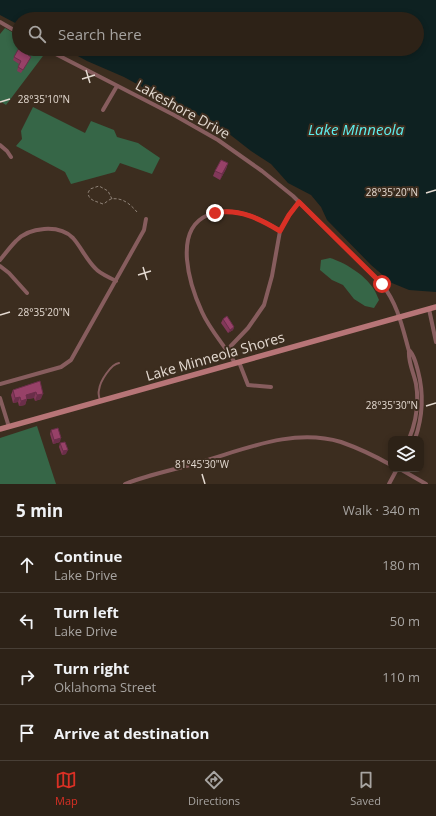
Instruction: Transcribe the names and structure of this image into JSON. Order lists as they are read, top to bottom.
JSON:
{
  "streets": {
    "main road": ["Lake Minneola Shores"],
    "street": ["Lakeshore Drive"]
  },
  "crossings": [
    ["Lakeshore Drive", "Lake Minneola Shores"]
  ],
  "water": ["Lake Minneola"],
  "page": {
    "search": "Search here",
    "heading": ["5 min", "Walk · 340 m"],
    "list": [
      ["Continue", "Lake Drive", "180 m"],
      ["Turn left", "Lake Drive", "50 m"],
      ["Turn right", "Oklahoma Street", "110 m"],
      "Arrive at destination"
    ],
    "nav": ["Map", "Directions", "Saved"]
  },
  "coordinates": [
    "28°35'10\"N",
    "28°35'20\"N",
    "28°35'30\"N",
    "81°45'30\"W"
  ]
}
